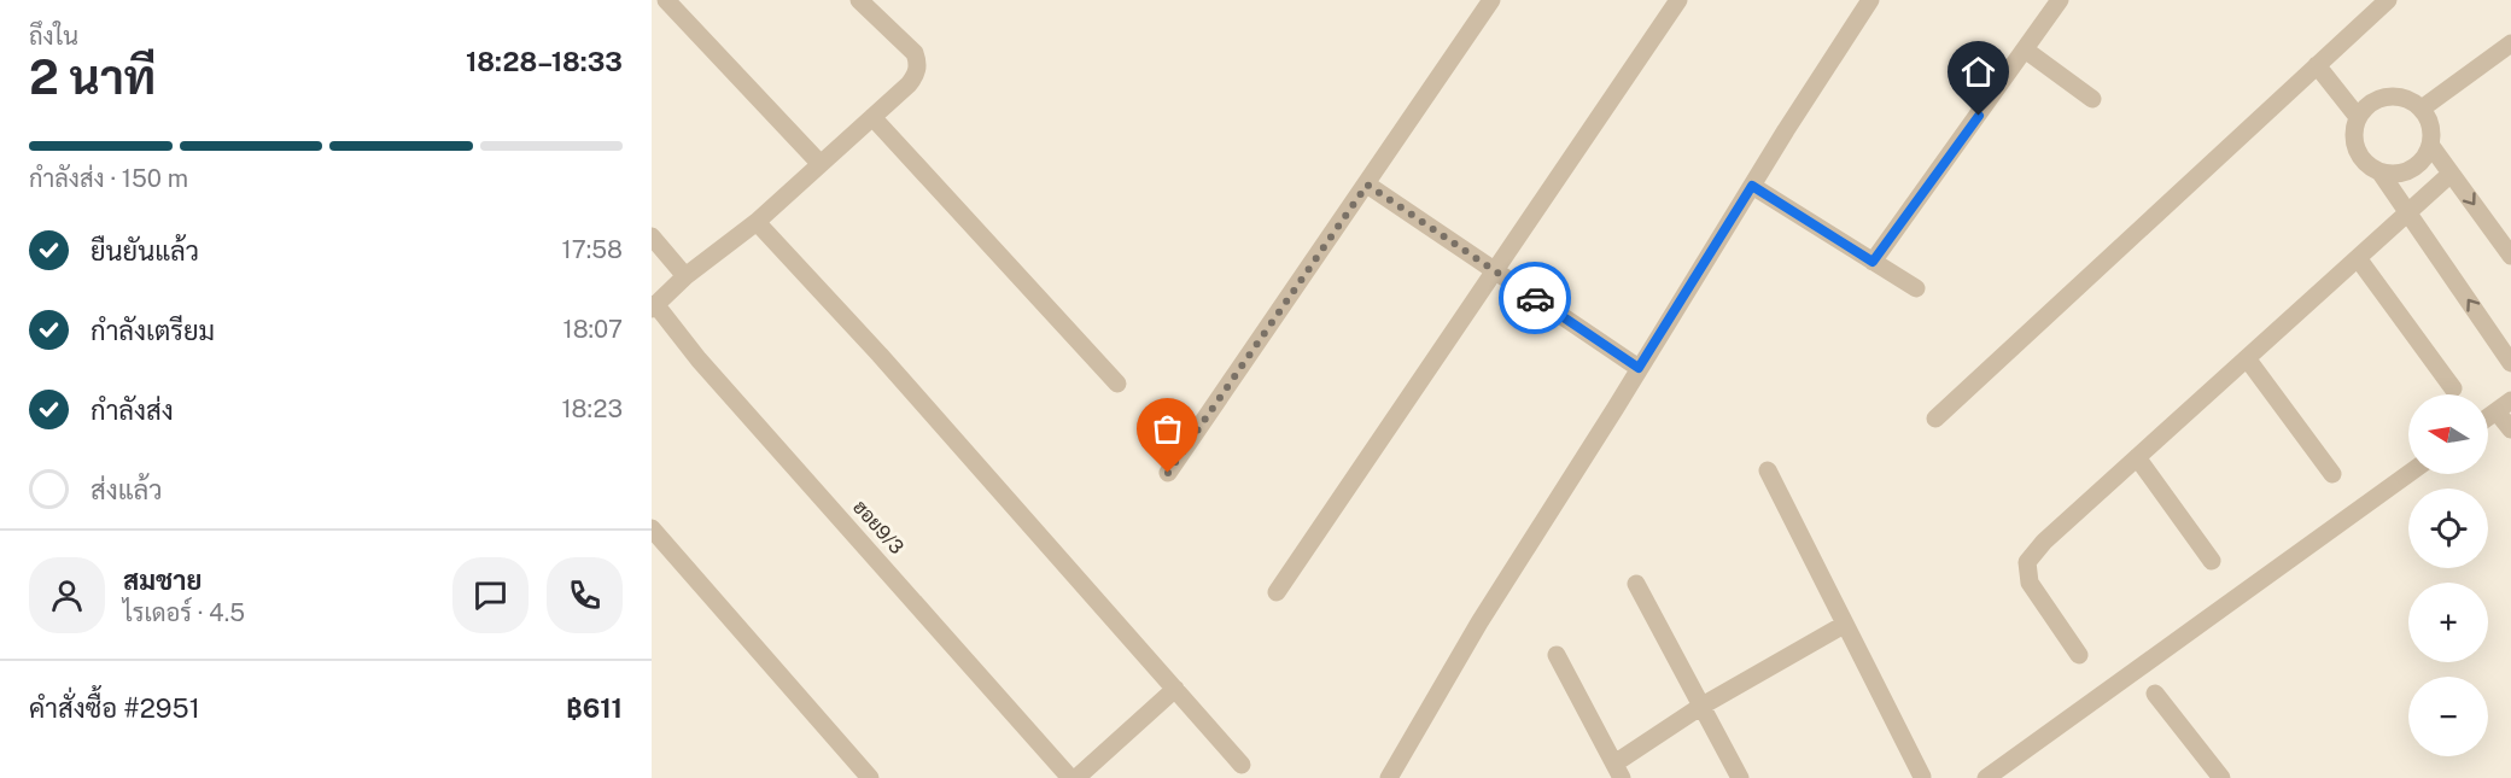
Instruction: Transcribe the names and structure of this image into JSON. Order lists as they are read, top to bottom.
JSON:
{
  "streets": {
    "street": ["ฮอย9/3"]
  },
  "north": "left",
  "page": {
    "heading": ["2 นาที", "ถึงใน", "18:28–18:33"],
    "panel": [
      "สมชาย",
      "ไรเดอร์ · 4.5",
      "คำสั่งซื้อ #2951",
      "฿611"
    ],
    "bar": "กำลังส่ง · 150 m",
    "list": [
      ["ยืนยันแล้ว", "17:58"],
      ["กำลังเตรียม", "18:07"],
      ["กำลังส่ง", "18:23"],
      "ส่งแล้ว"
    ],
    "map_buttons": ["+", "−"]
  }
}
